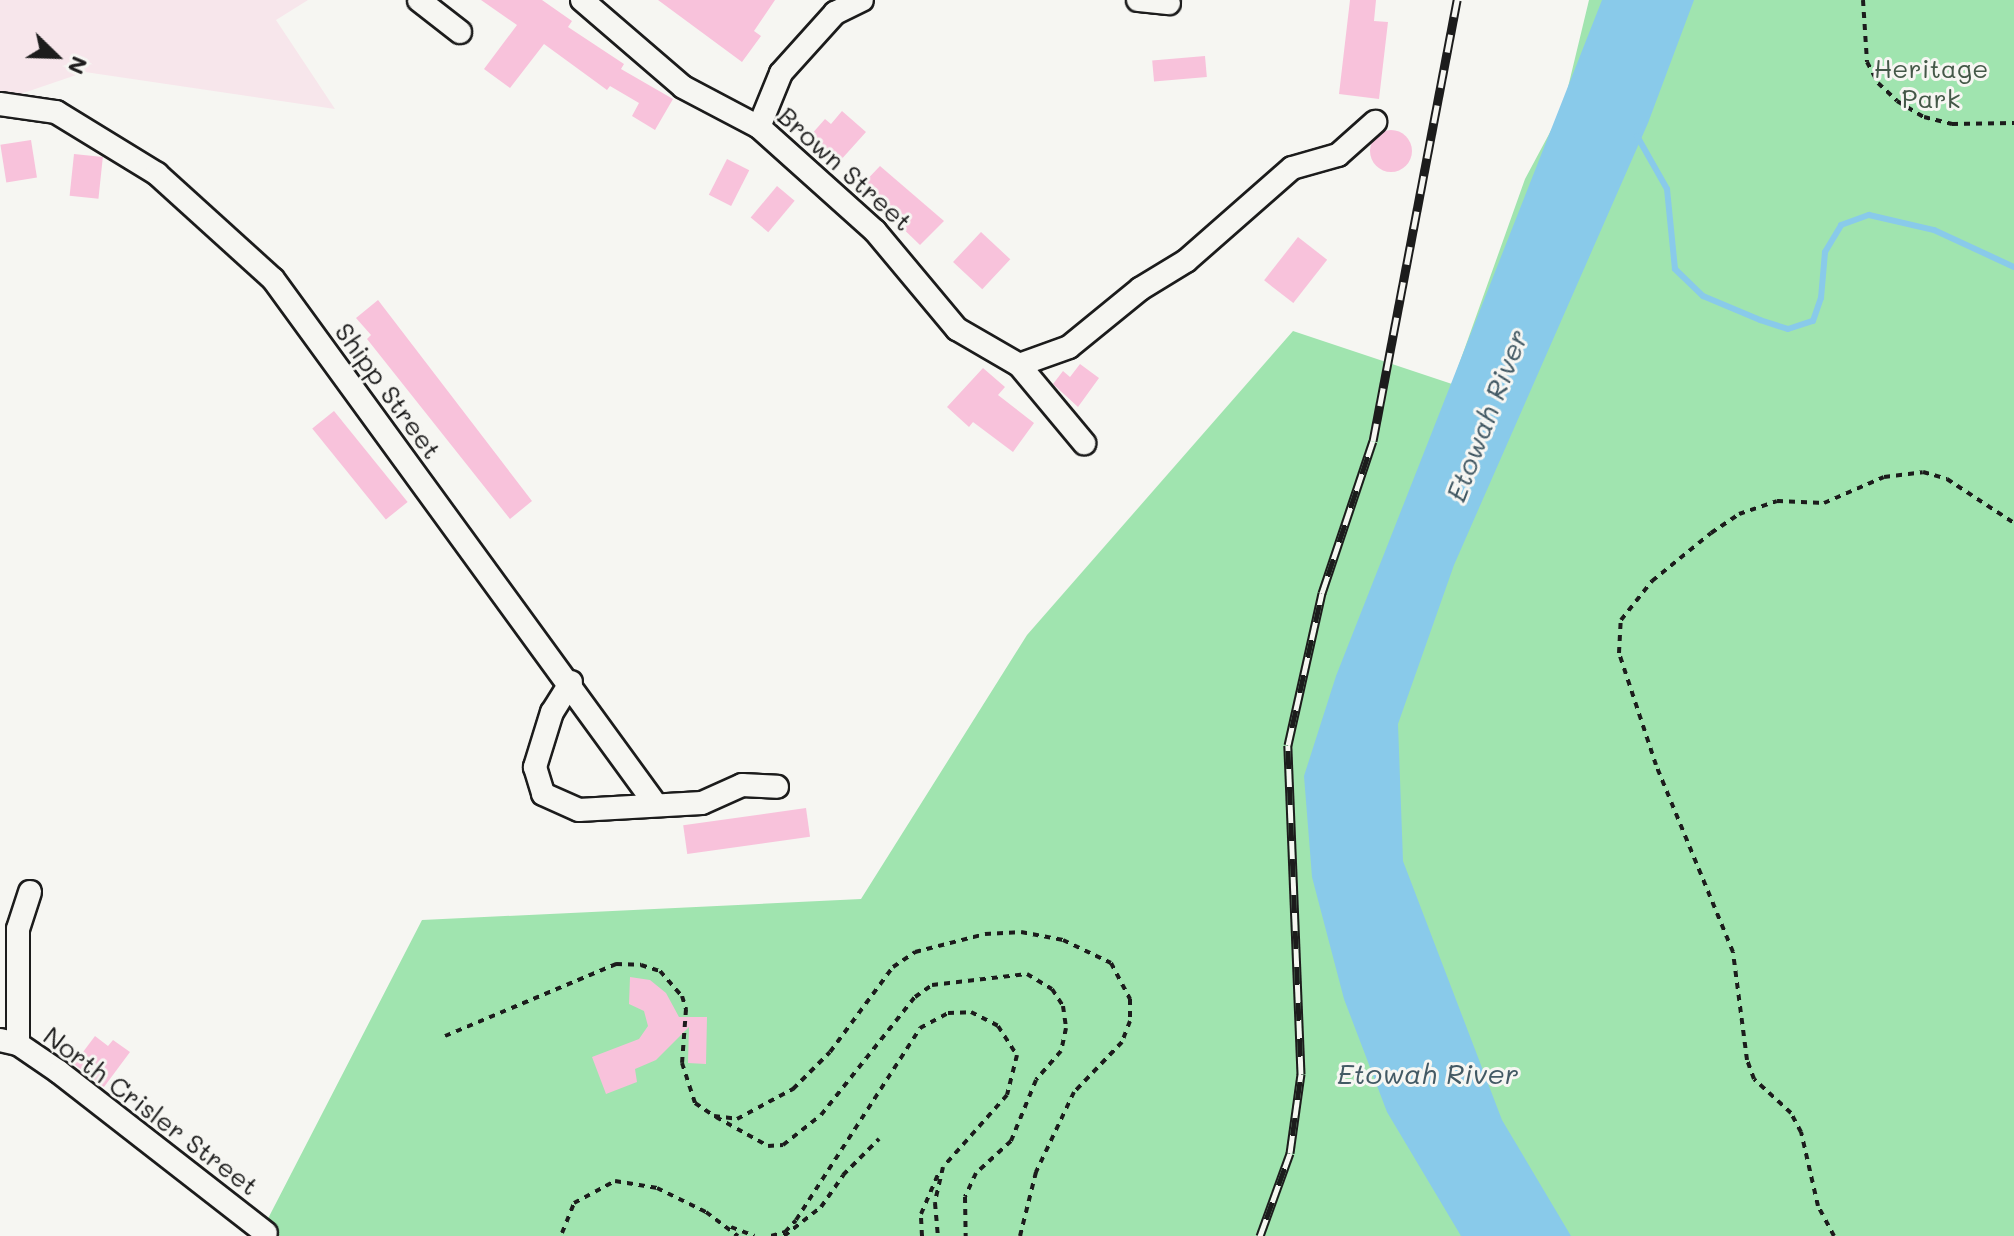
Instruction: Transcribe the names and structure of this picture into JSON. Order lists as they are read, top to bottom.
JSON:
{
  "streets": {
    "street": ["Brown Street", "Shipp Street", "North Crisler Street"]
  },
  "water": ["Etowah River"],
  "parks": ["Heritage Park"],
  "north": "bottom right"
}
